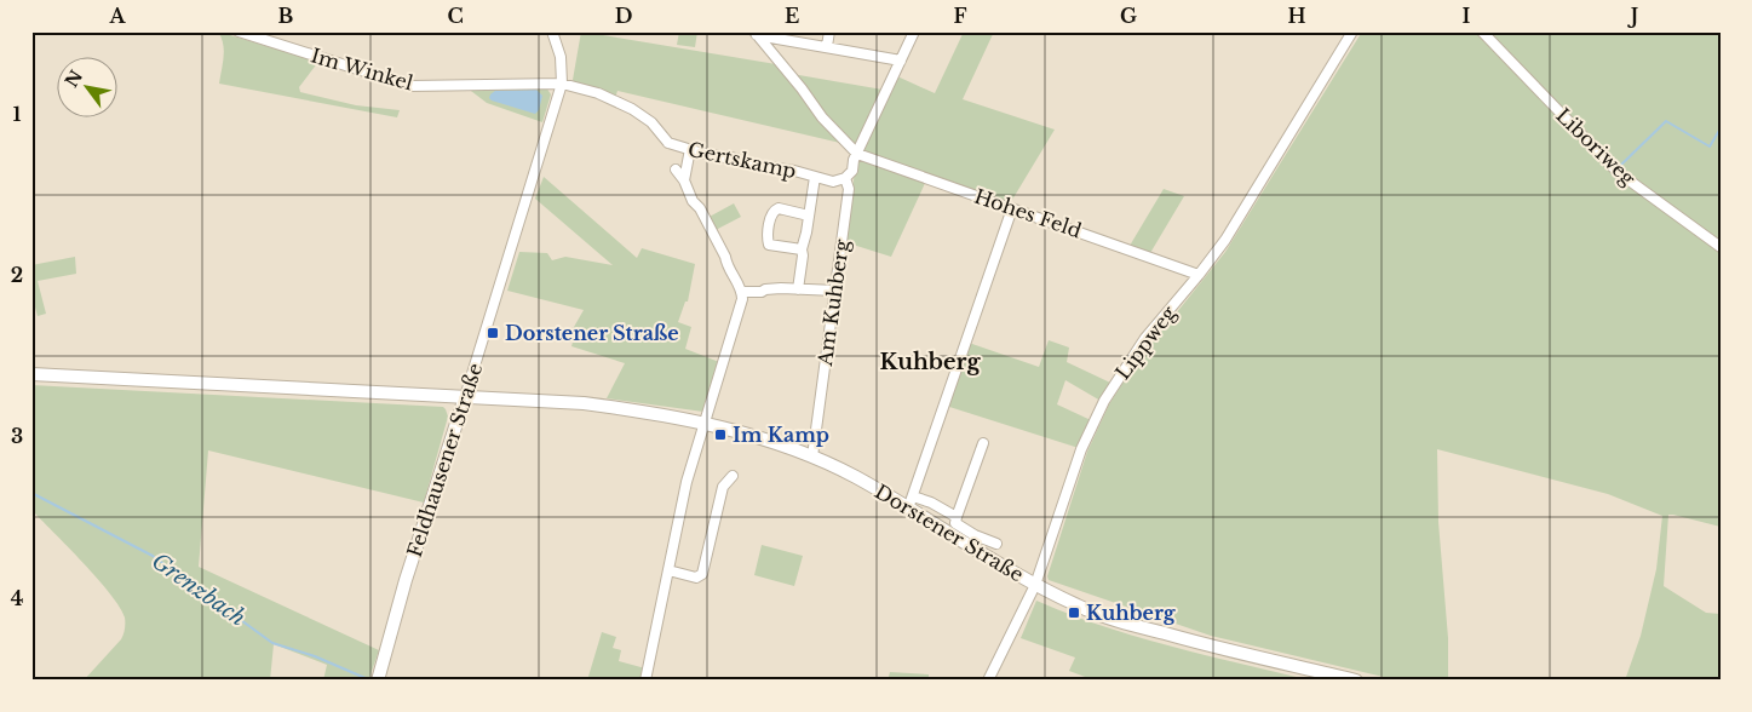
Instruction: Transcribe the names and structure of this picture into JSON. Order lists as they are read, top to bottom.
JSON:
{
  "streets": {
    "main road": ["Feldhausener Straße", "Dorstener Straße"],
    "street": [
      "Im Winkel",
      "Liboriweg",
      "Gertskamp",
      "Hohes Feld",
      "Am Kuhberg",
      "Lippweg"
    ]
  },
  "crossings": [
    ["Im Winkel", "Gertskamp"],
    ["Im Winkel", "Feldhausener Straße"],
    ["Gertskamp", "Am Kuhberg"],
    ["Hohes Feld", "Am Kuhberg"],
    ["Hohes Feld", "Lippweg"],
    ["Am Kuhberg", "Dorstener Straße"],
    ["Lippweg", "Dorstener Straße"],
    ["Feldhausener Straße", "Dorstener Straße"]
  ],
  "districts": ["Kuhberg"],
  "water": ["Grenzbach"],
  "places": {
    "transit": ["Dorstener Straße", "Im Kamp", "Kuhberg"]
  },
  "north": "top left",
  "grid": {
    "columns": [
      "A",
      "B",
      "C",
      "D",
      "E",
      "F",
      "G",
      "H",
      "I",
      "J"
    ],
    "rows": [
      "1",
      "2",
      "3",
      "4"
    ]
  }
}
